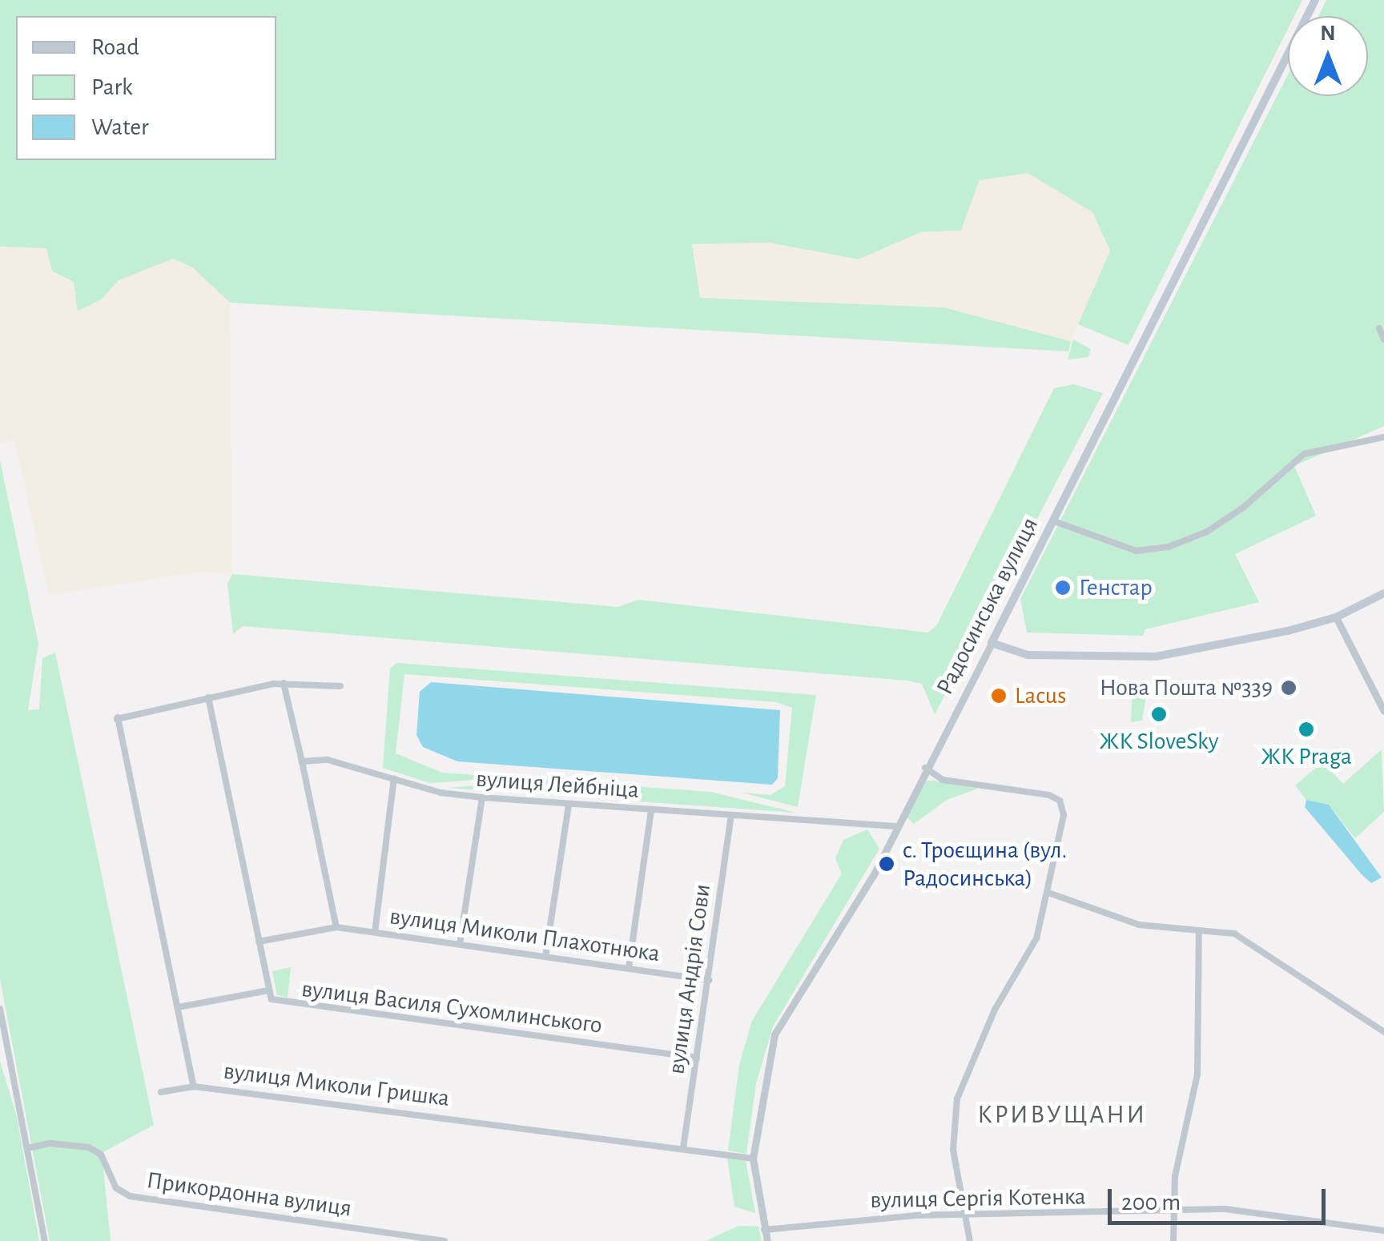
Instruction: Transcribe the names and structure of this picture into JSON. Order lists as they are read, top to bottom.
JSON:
{
  "streets": {
    "main road": ["Радосинська вулиця"],
    "street": [
      "вулиця Лейбніца",
      "вулиця Миколи Плахотнюка",
      "вулиця Андрія Сови",
      "вулиця Василя Сухомлинського",
      "вулиця Миколи Гришка",
      "Прикордонна вулиця",
      "вулиця Сергія Котенка"
    ]
  },
  "crossings": [
    ["Радосинська вулиця", "вулиця Лейбніца"],
    ["Радосинська вулиця", "вулиця Миколи Гришка"],
    ["Радосинська вулиця", "вулиця Сергія Котенка"],
    ["вулиця Лейбніца", "вулиця Андрія Сови"],
    ["вулиця Миколи Плахотнюка", "вулиця Андрія Сови"],
    ["вулиця Миколи Плахотнюка", "вулиця Василя Сухомлинського"],
    ["вулиця Андрія Сови", "вулиця Василя Сухомлинського"],
    ["вулиця Андрія Сови", "вулиця Миколи Гришка"],
    ["вулиця Василя Сухомлинського", "вулиця Миколи Гришка"]
  ],
  "districts": ["КРИВУЩАНИ"],
  "places": [
    "Генстар",
    "Нова Пошта №339",
    "Lacus",
    "ЖК SloveSky",
    "ЖК Praga",
    "с. Троєщина (вул. Радосинська)"
  ],
  "legend": ["Road", "Park", "Water"],
  "scale_bar": "200 m",
  "north": "top"
}
